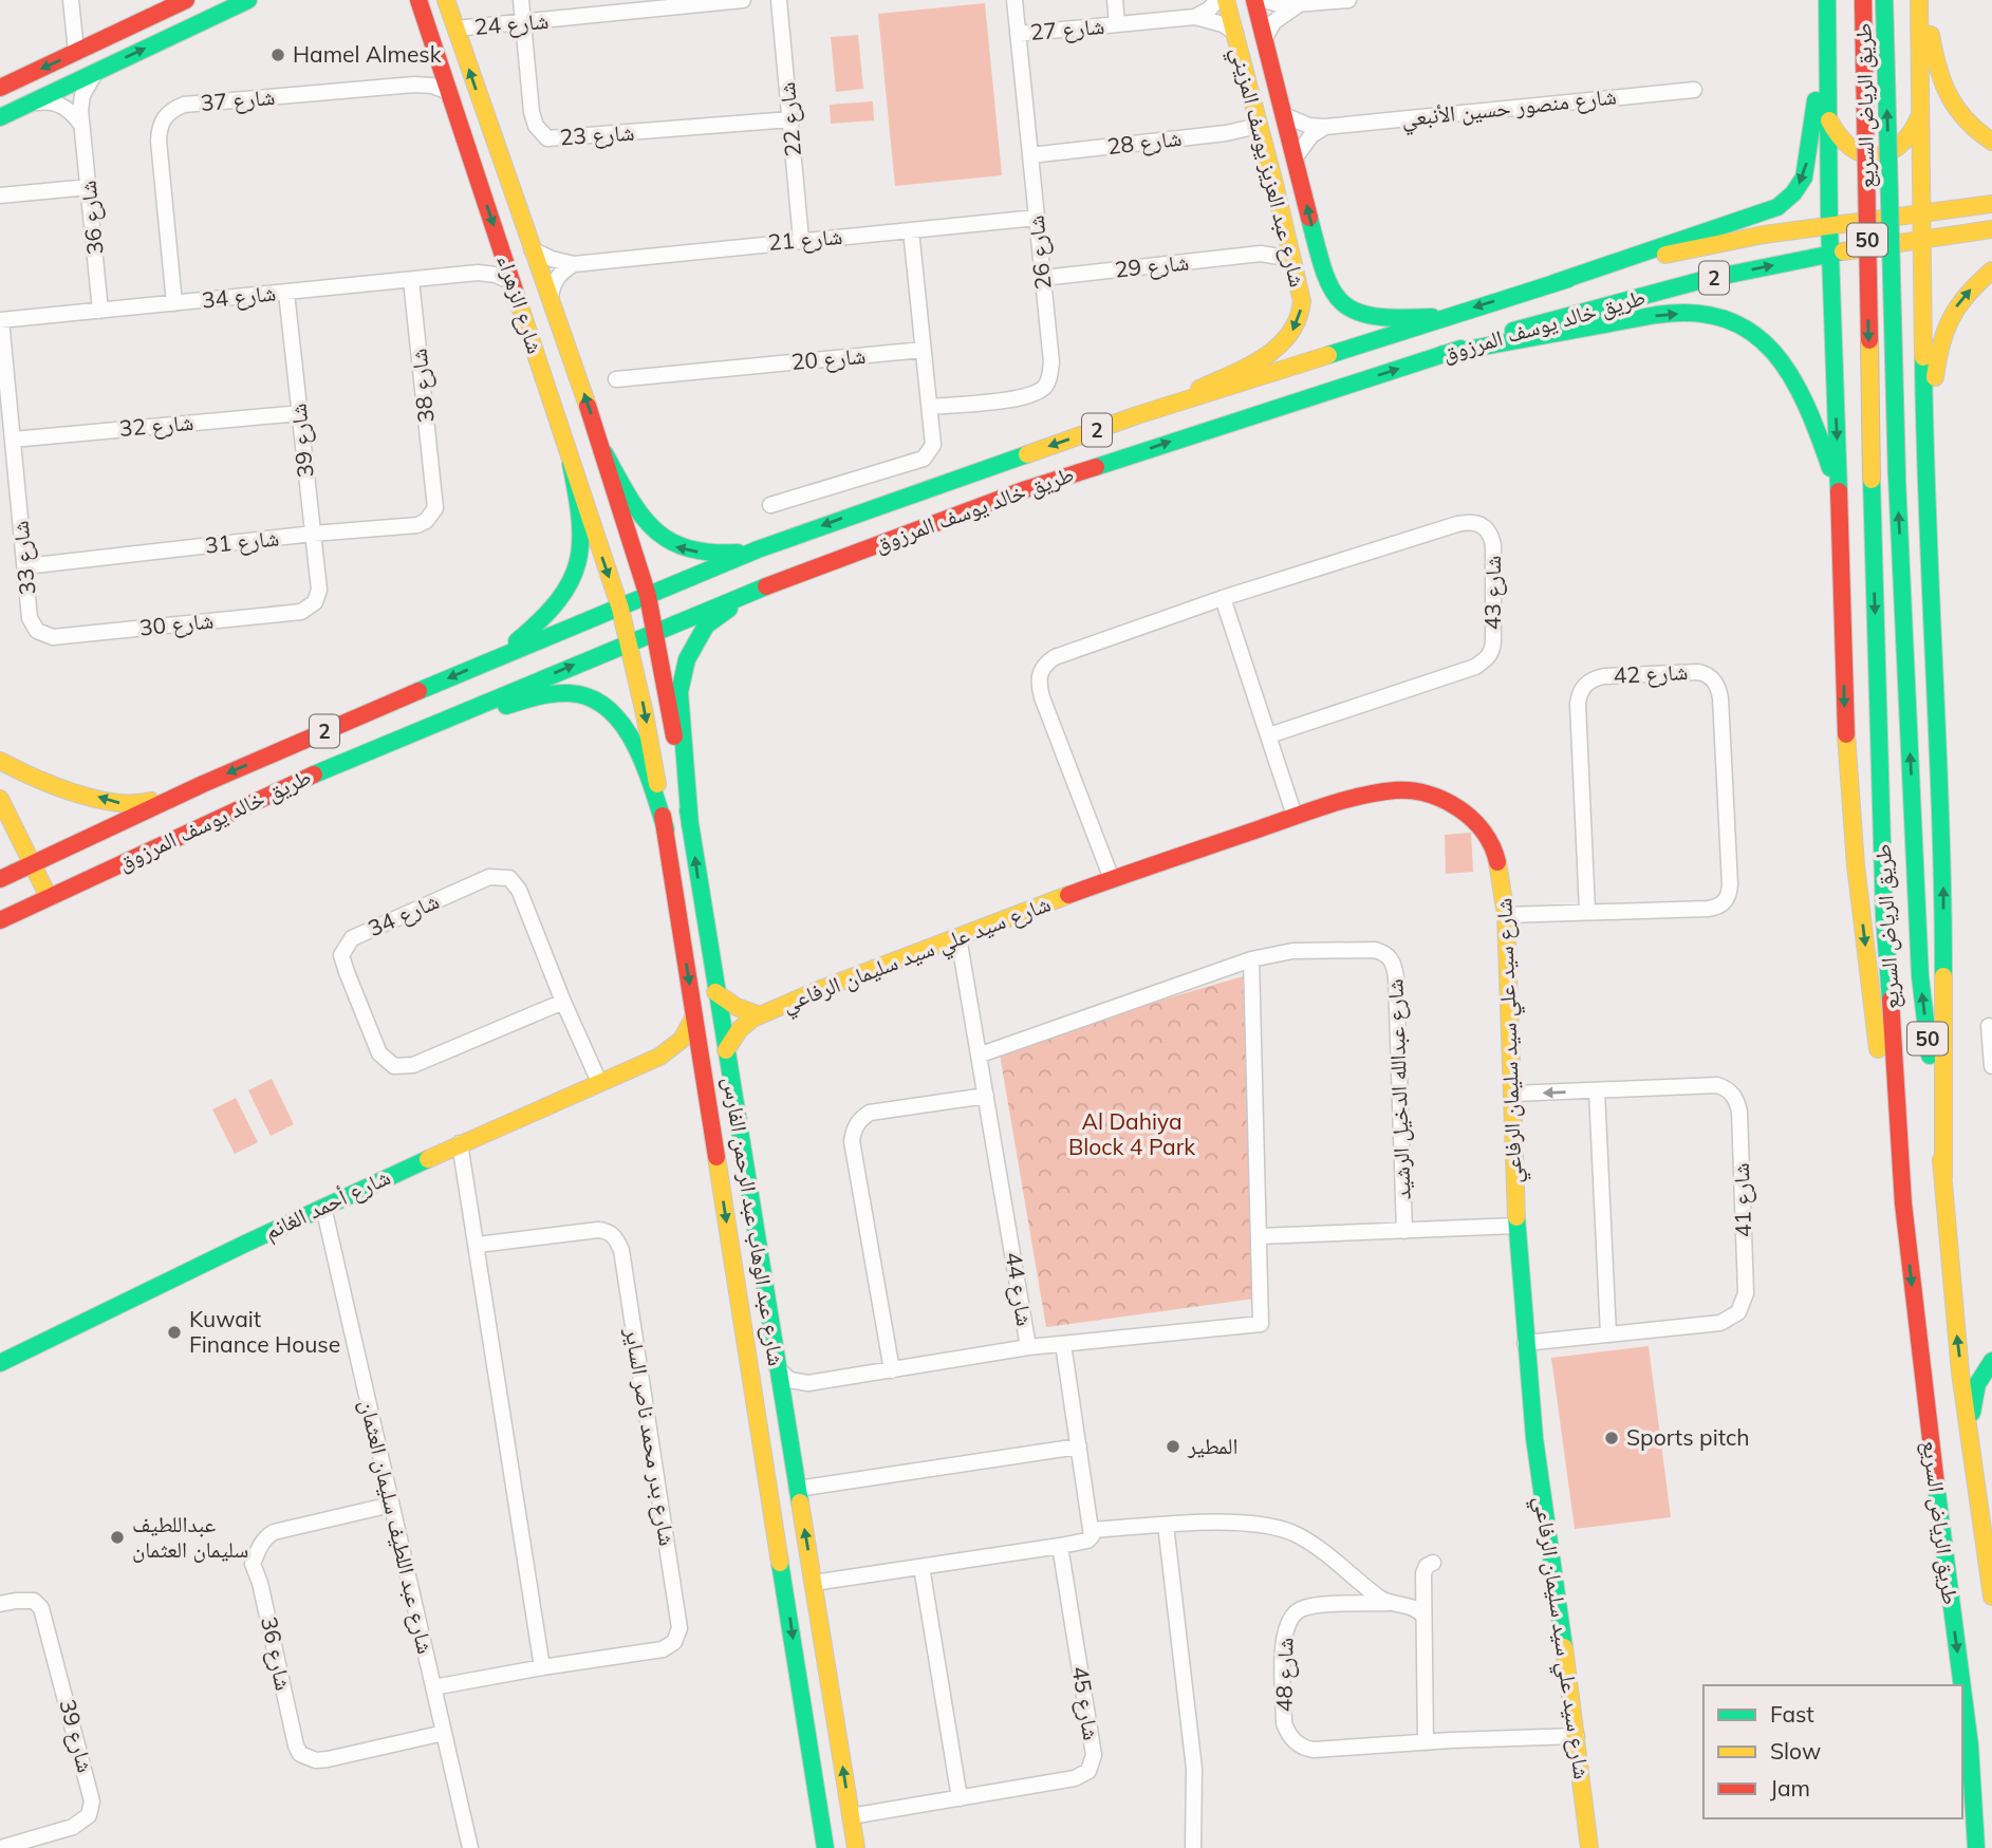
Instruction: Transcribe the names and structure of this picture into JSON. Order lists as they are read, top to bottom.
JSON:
{
  "streets": {
    "main road": [
      "طريق الرياض السريع",
      "شارع عبد العزيز يوسف المزيني",
      "50",
      "2",
      "شارع الزهراء",
      "طريق خالد يوسف المرزوق",
      "شارع سيد علي سيد سليمان الرفاعي",
      "شارع أحمد الغانم",
      "شارع عبد الوهاب عبد الرحمن الفارس"
    ],
    "street": [
      "شارع 24",
      "شارع 27",
      "شارع 37",
      "شارع منصور حسين الأنبعي",
      "شارع 22",
      "شارع 23",
      "شارع 28",
      "شارع 36",
      "شارع 21",
      "شارع 26",
      "شارع 29",
      "شارع 34",
      "شارع 20",
      "شارع 38",
      "شارع 32",
      "شارع 39",
      "شارع 31",
      "شارع 33",
      "شارع 43",
      "شارع 30",
      "شارع 42",
      "شارع عبدالله الدخيل الرشيد",
      "شارع 41",
      "شارع 44",
      "شارع بدر محمد ناصر الساير",
      "شارع عبد اللطيف سليمان العثمان",
      "شارع 48",
      "شارع 45"
    ]
  },
  "crossings": [
    ["شارع 24", "شارع 23"],
    ["شارع 24", "شارع الزهراء"],
    ["شارع 27", "شارع عبد العزيز يوسف المزيني"],
    ["شارع 27", "شارع 26"],
    ["شارع 37", "شارع 34"],
    ["شارع 37", "شارع الزهراء"],
    ["شارع منصور حسين الأنبعي", "شارع عبد العزيز يوسف المزيني"],
    ["شارع 22", "شارع 23"],
    ["شارع 22", "شارع 21"],
    ["شارع 28", "شارع عبد العزيز يوسف المزيني"],
    ["شارع 28", "شارع 26"],
    ["شارع عبد العزيز يوسف المزيني", "شارع 29"],
    ["شارع عبد العزيز يوسف المزيني", "طريق خالد يوسف المرزوق"],
    ["شارع 36", "شارع 34"],
    ["شارع 36", "شارع عبد اللطيف سليمان العثمان"],
    ["شارع 21", "شارع 26"],
    ["شارع 21", "شارع الزهراء"],
    ["شارع 26", "شارع 29"],
    ["شارع 34", "شارع الزهراء"],
    ["شارع 34", "شارع 38"],
    ["شارع 34", "شارع 39"],
    ["شارع 34", "شارع 33"],
    ["شارع 34", "شارع أحمد الغانم"],
    ["شارع الزهراء", "طريق خالد يوسف المرزوق"],
    ["شارع الزهراء", "شارع عبد الوهاب عبد الرحمن الفارس"],
    ["طريق خالد يوسف المرزوق", "شارع عبد الوهاب عبد الرحمن الفارس"],
    ["شارع 38", "شارع 31"],
    ["شارع 32", "شارع 39"],
    ["شارع 32", "شارع 33"],
    ["شارع 39", "شارع 31"],
    ["شارع 39", "شارع 30"],
    ["شارع 31", "شارع 33"],
    ["شارع 33", "شارع 30"],
    ["شارع 43", "شارع سيد علي سيد سليمان الرفاعي"],
    ["شارع 42", "شارع سيد علي سيد سليمان الرفاعي"],
    ["شارع سيد علي سيد سليمان الرفاعي", "شارع عبدالله الدخيل الرشيد"],
    ["شارع سيد علي سيد سليمان الرفاعي", "شارع 41"],
    ["شارع سيد علي سيد سليمان الرفاعي", "شارع عبد الوهاب عبد الرحمن الفارس"],
    ["شارع سيد علي سيد سليمان الرفاعي", "شارع 44"],
    ["شارع سيد علي سيد سليمان الرفاعي", "شارع 48"],
    ["شارع عبدالله الدخيل الرشيد", "شارع 44"],
    ["شارع أحمد الغانم", "شارع عبد الوهاب عبد الرحمن الفارس"],
    ["شارع أحمد الغانم", "شارع عبد اللطيف سليمان العثمان"],
    ["شارع عبد الوهاب عبد الرحمن الفارس", "شارع 45"],
    ["شارع بدر محمد ناصر الساير", "شارع عبد اللطيف سليمان العثمان"]
  ],
  "parks": ["Al Dahiya Block 4 Park"],
  "places": [
    "Hamel Almesk",
    "Kuwait Finance House",
    "Sports pitch",
    "المطير",
    "عبداللطيف سليمان العثمان"
  ],
  "legend": ["Fast", "Slow", "Jam"]
}
